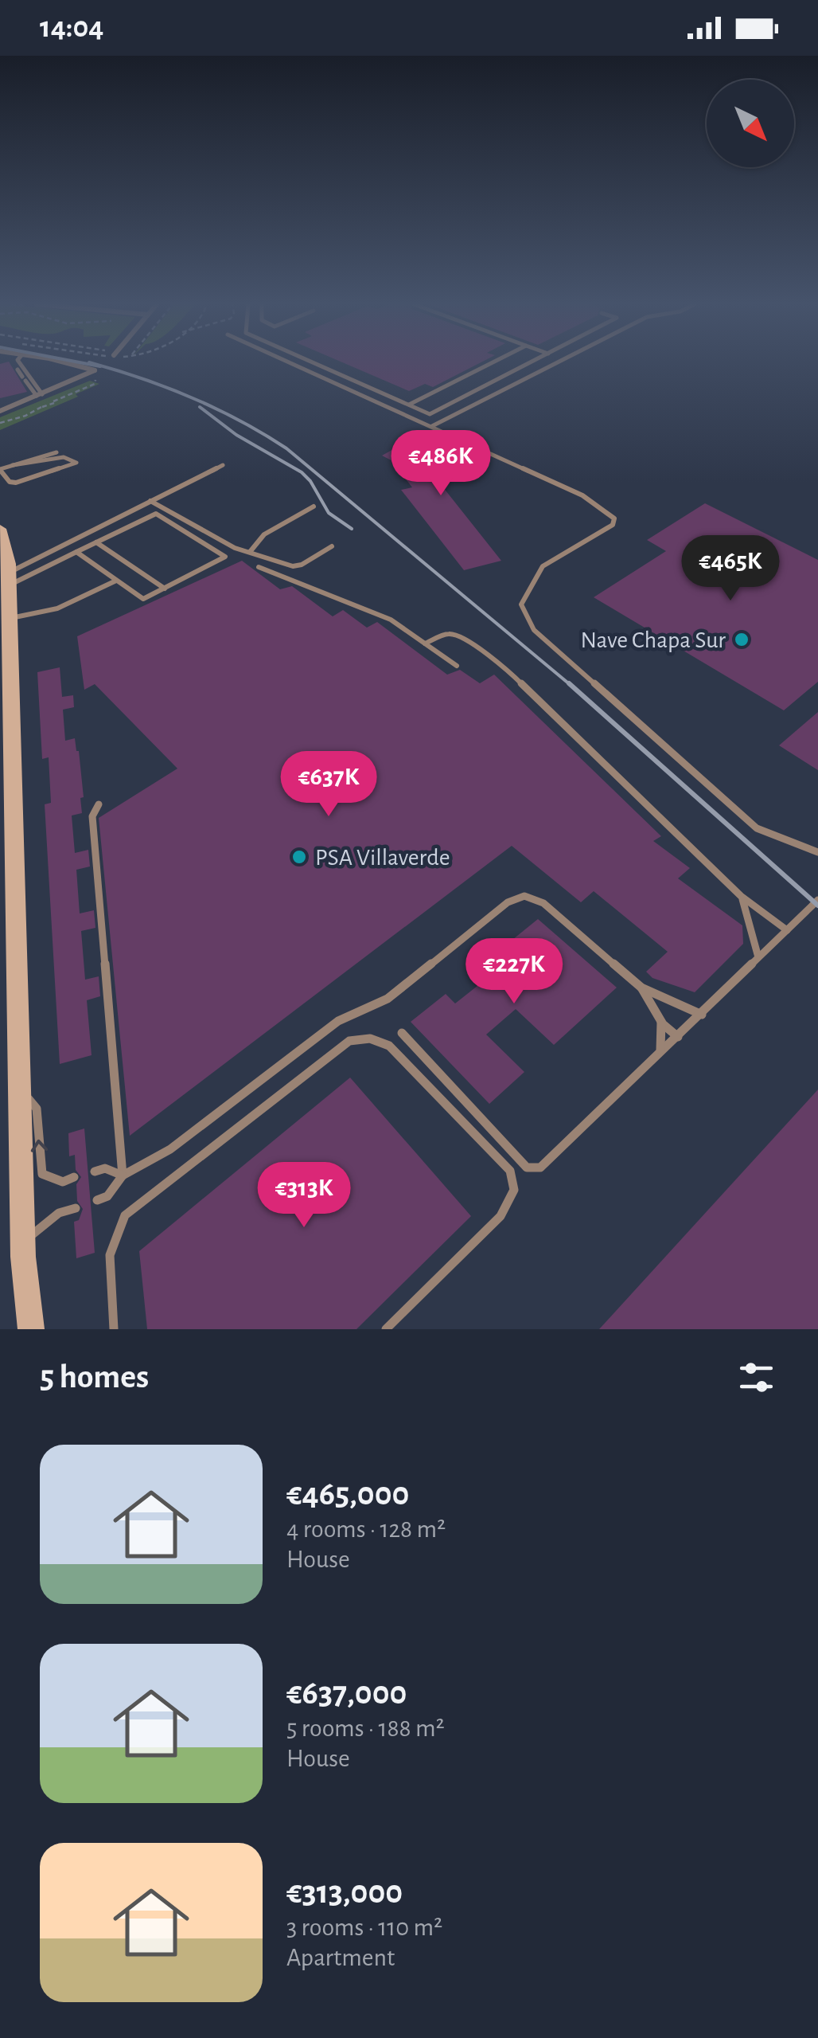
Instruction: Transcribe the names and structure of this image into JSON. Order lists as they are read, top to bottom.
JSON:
{
  "places": ["Nave Chapa Sur", "PSA Villaverde"],
  "north": "bottom right",
  "page": {
    "status": "14:04",
    "price": [
      "€486K",
      "€465K",
      "€637K",
      "€227K",
      "€313K"
    ],
    "heading": "5 homes",
    "list": [
      {
        "name": "€465,000",
        "note": "4 rooms · 128 m² · House"
      },
      {
        "name": "€637,000",
        "note": "5 rooms · 188 m² · House"
      },
      {
        "name": "€313,000",
        "note": "3 rooms · 110 m² · Apartment"
      }
    ]
  }
}
